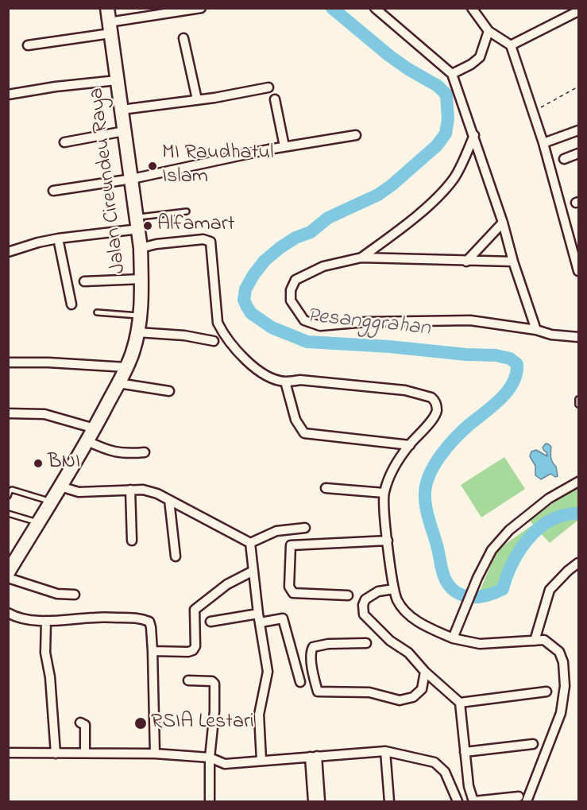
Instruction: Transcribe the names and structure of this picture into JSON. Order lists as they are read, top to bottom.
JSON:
{
  "streets": {
    "main road": ["Jalan Cireundeu Raya"]
  },
  "water": ["Pesanggrahan"],
  "places": [
    "MI Raudhatul Islam",
    "Alfamart",
    "BNI",
    "RSIA Lestari"
  ]
}
